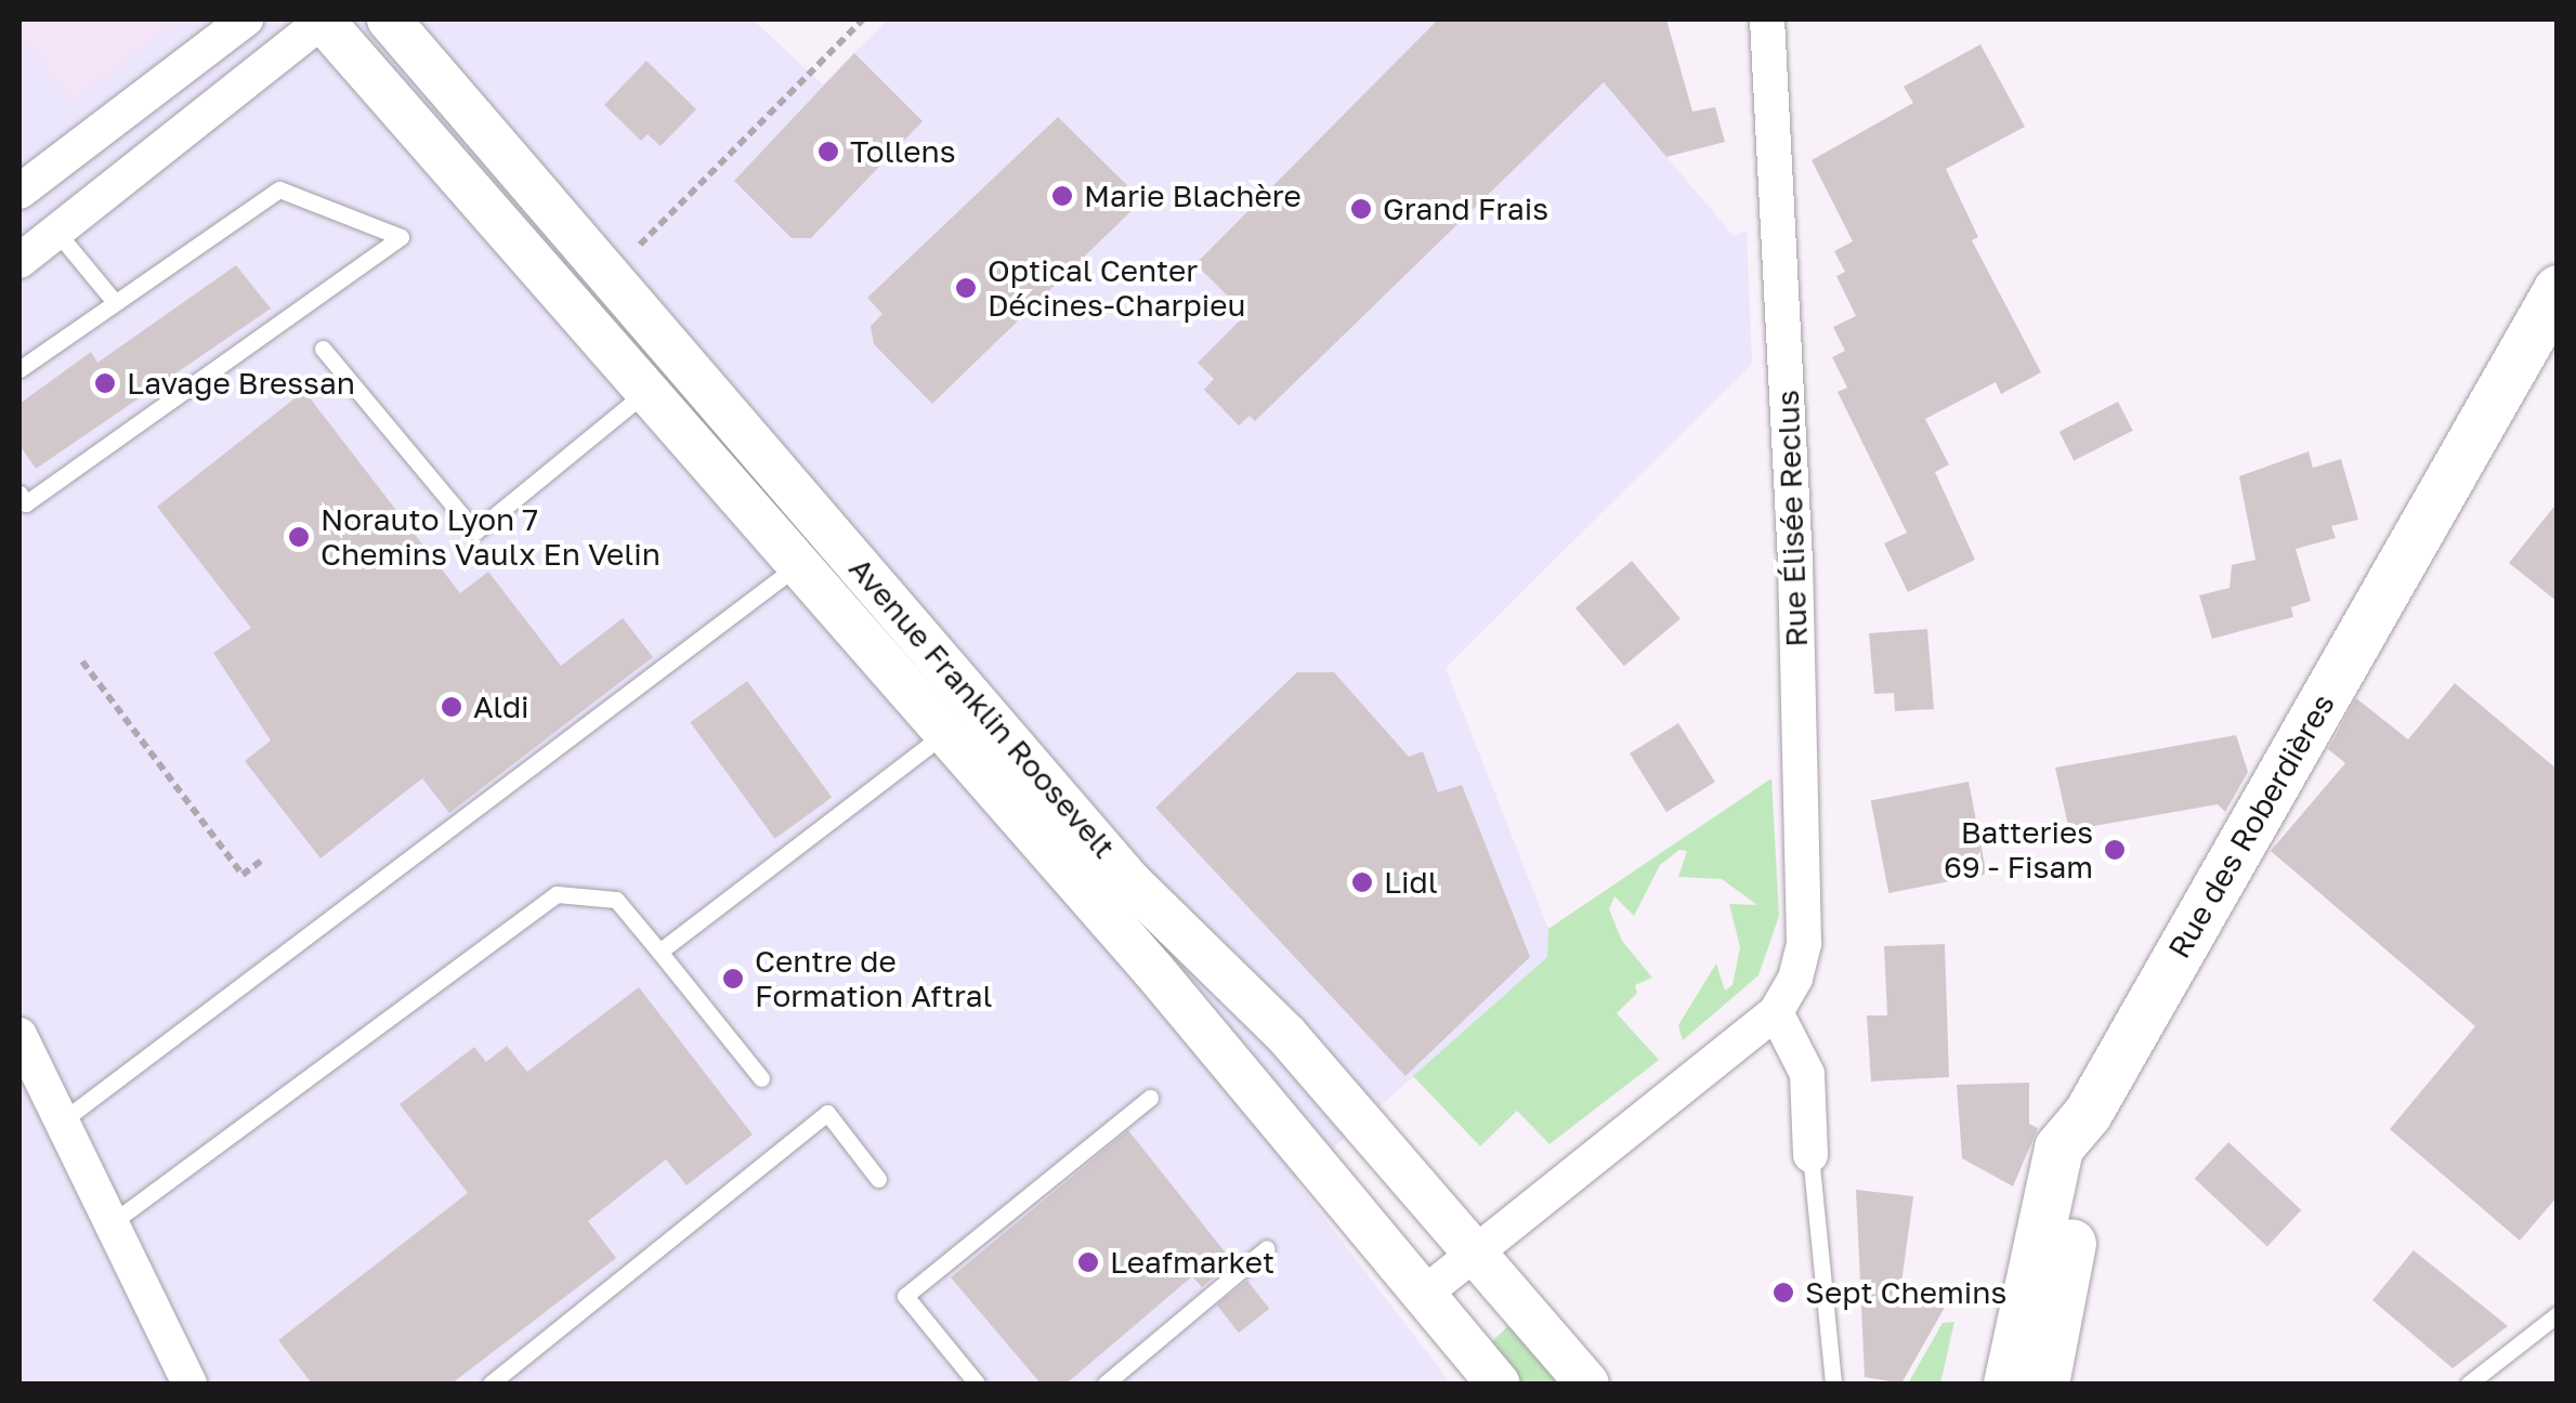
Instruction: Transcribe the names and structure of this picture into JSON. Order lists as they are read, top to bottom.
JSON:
{
  "streets": {
    "main road": ["Rue des Roberdières"],
    "street": ["Rue Élisée Reclus", "Avenue Franklin Roosevelt"]
  },
  "crossings": [
    ["Rue Élisée Reclus", "Avenue Franklin Roosevelt"]
  ],
  "places": [
    "Tollens",
    "Marie Blachère",
    "Grand Frais",
    "Optical Center Décines-Charpieu",
    "Lavage Bressan",
    "Norauto Lyon 7 Chemins Vaulx En Velin",
    "Aldi",
    "Batteries 69 - Fisam",
    "Lidl",
    "Centre de Formation Aftral",
    "Leafmarket",
    "Sept Chemins"
  ]
}
